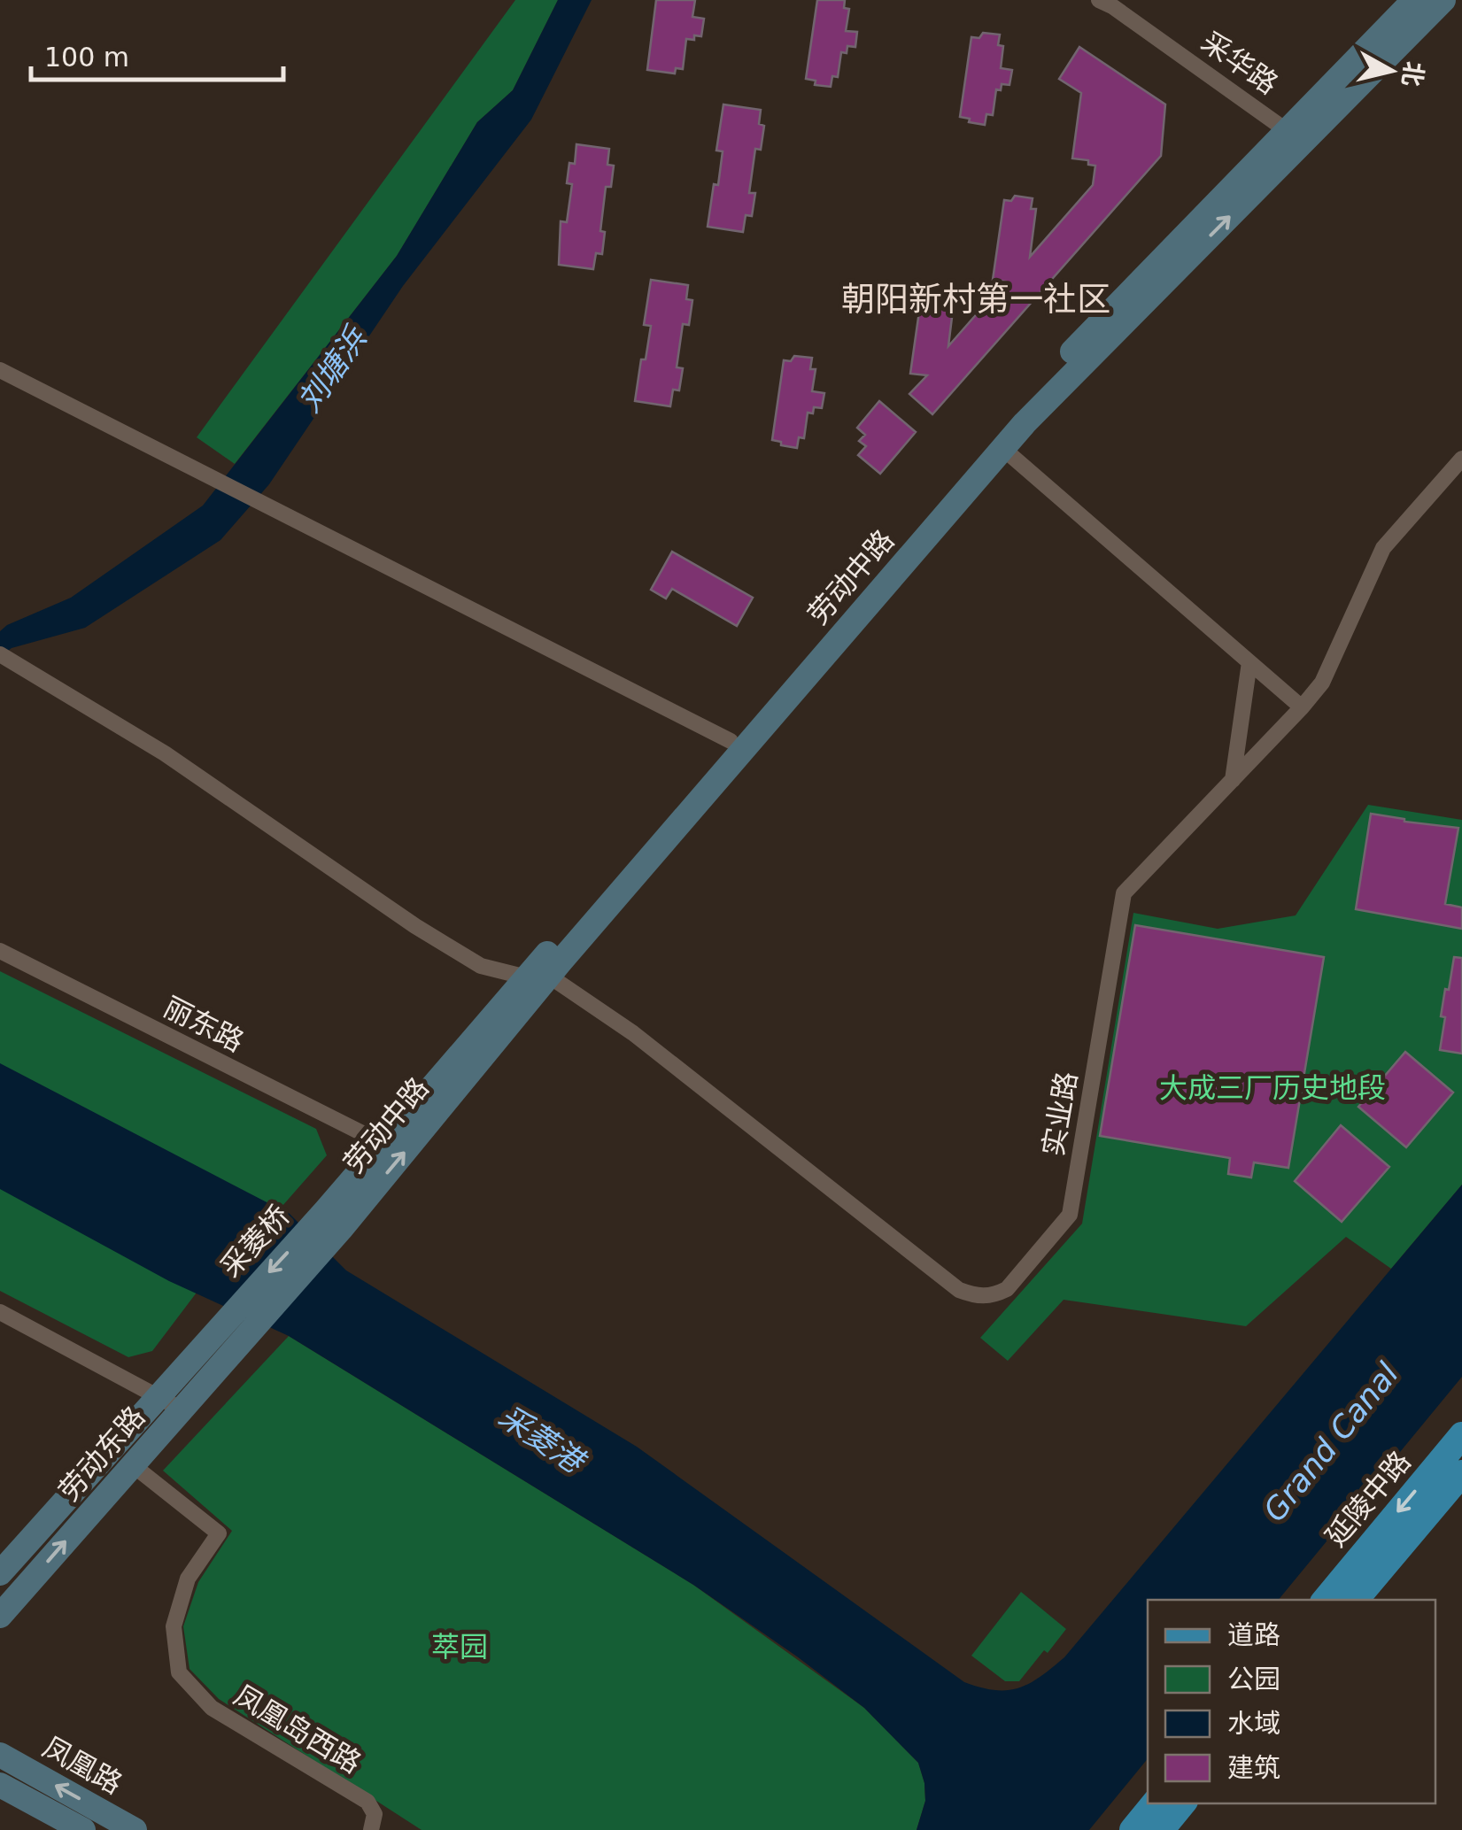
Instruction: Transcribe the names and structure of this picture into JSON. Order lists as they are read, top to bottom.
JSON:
{
  "streets": {
    "main road": [
      "劳动中路",
      "采菱桥",
      "劳动东路",
      "延陵中路",
      "凤凰路"
    ],
    "street": [
      "采华路",
      "丽东路",
      "实业路",
      "凤凰岛西路"
    ]
  },
  "crossings": [
    ["采华路", "劳动中路"],
    ["劳动中路", "丽东路"],
    ["劳动中路", "实业路"],
    ["劳动中路", "采菱桥"],
    ["采菱桥", "劳动东路"],
    ["劳动东路", "凤凰岛西路"]
  ],
  "districts": ["朝阳新村第一社区"],
  "water": ["刘塘浜", "采菱港", "Grand Canal"],
  "parks": ["大成三厂历史地段", "萃园"],
  "legend": [
    "道路",
    "公园",
    "水域",
    "建筑"
  ],
  "scale_bar": "100 m",
  "north": "right"
}
